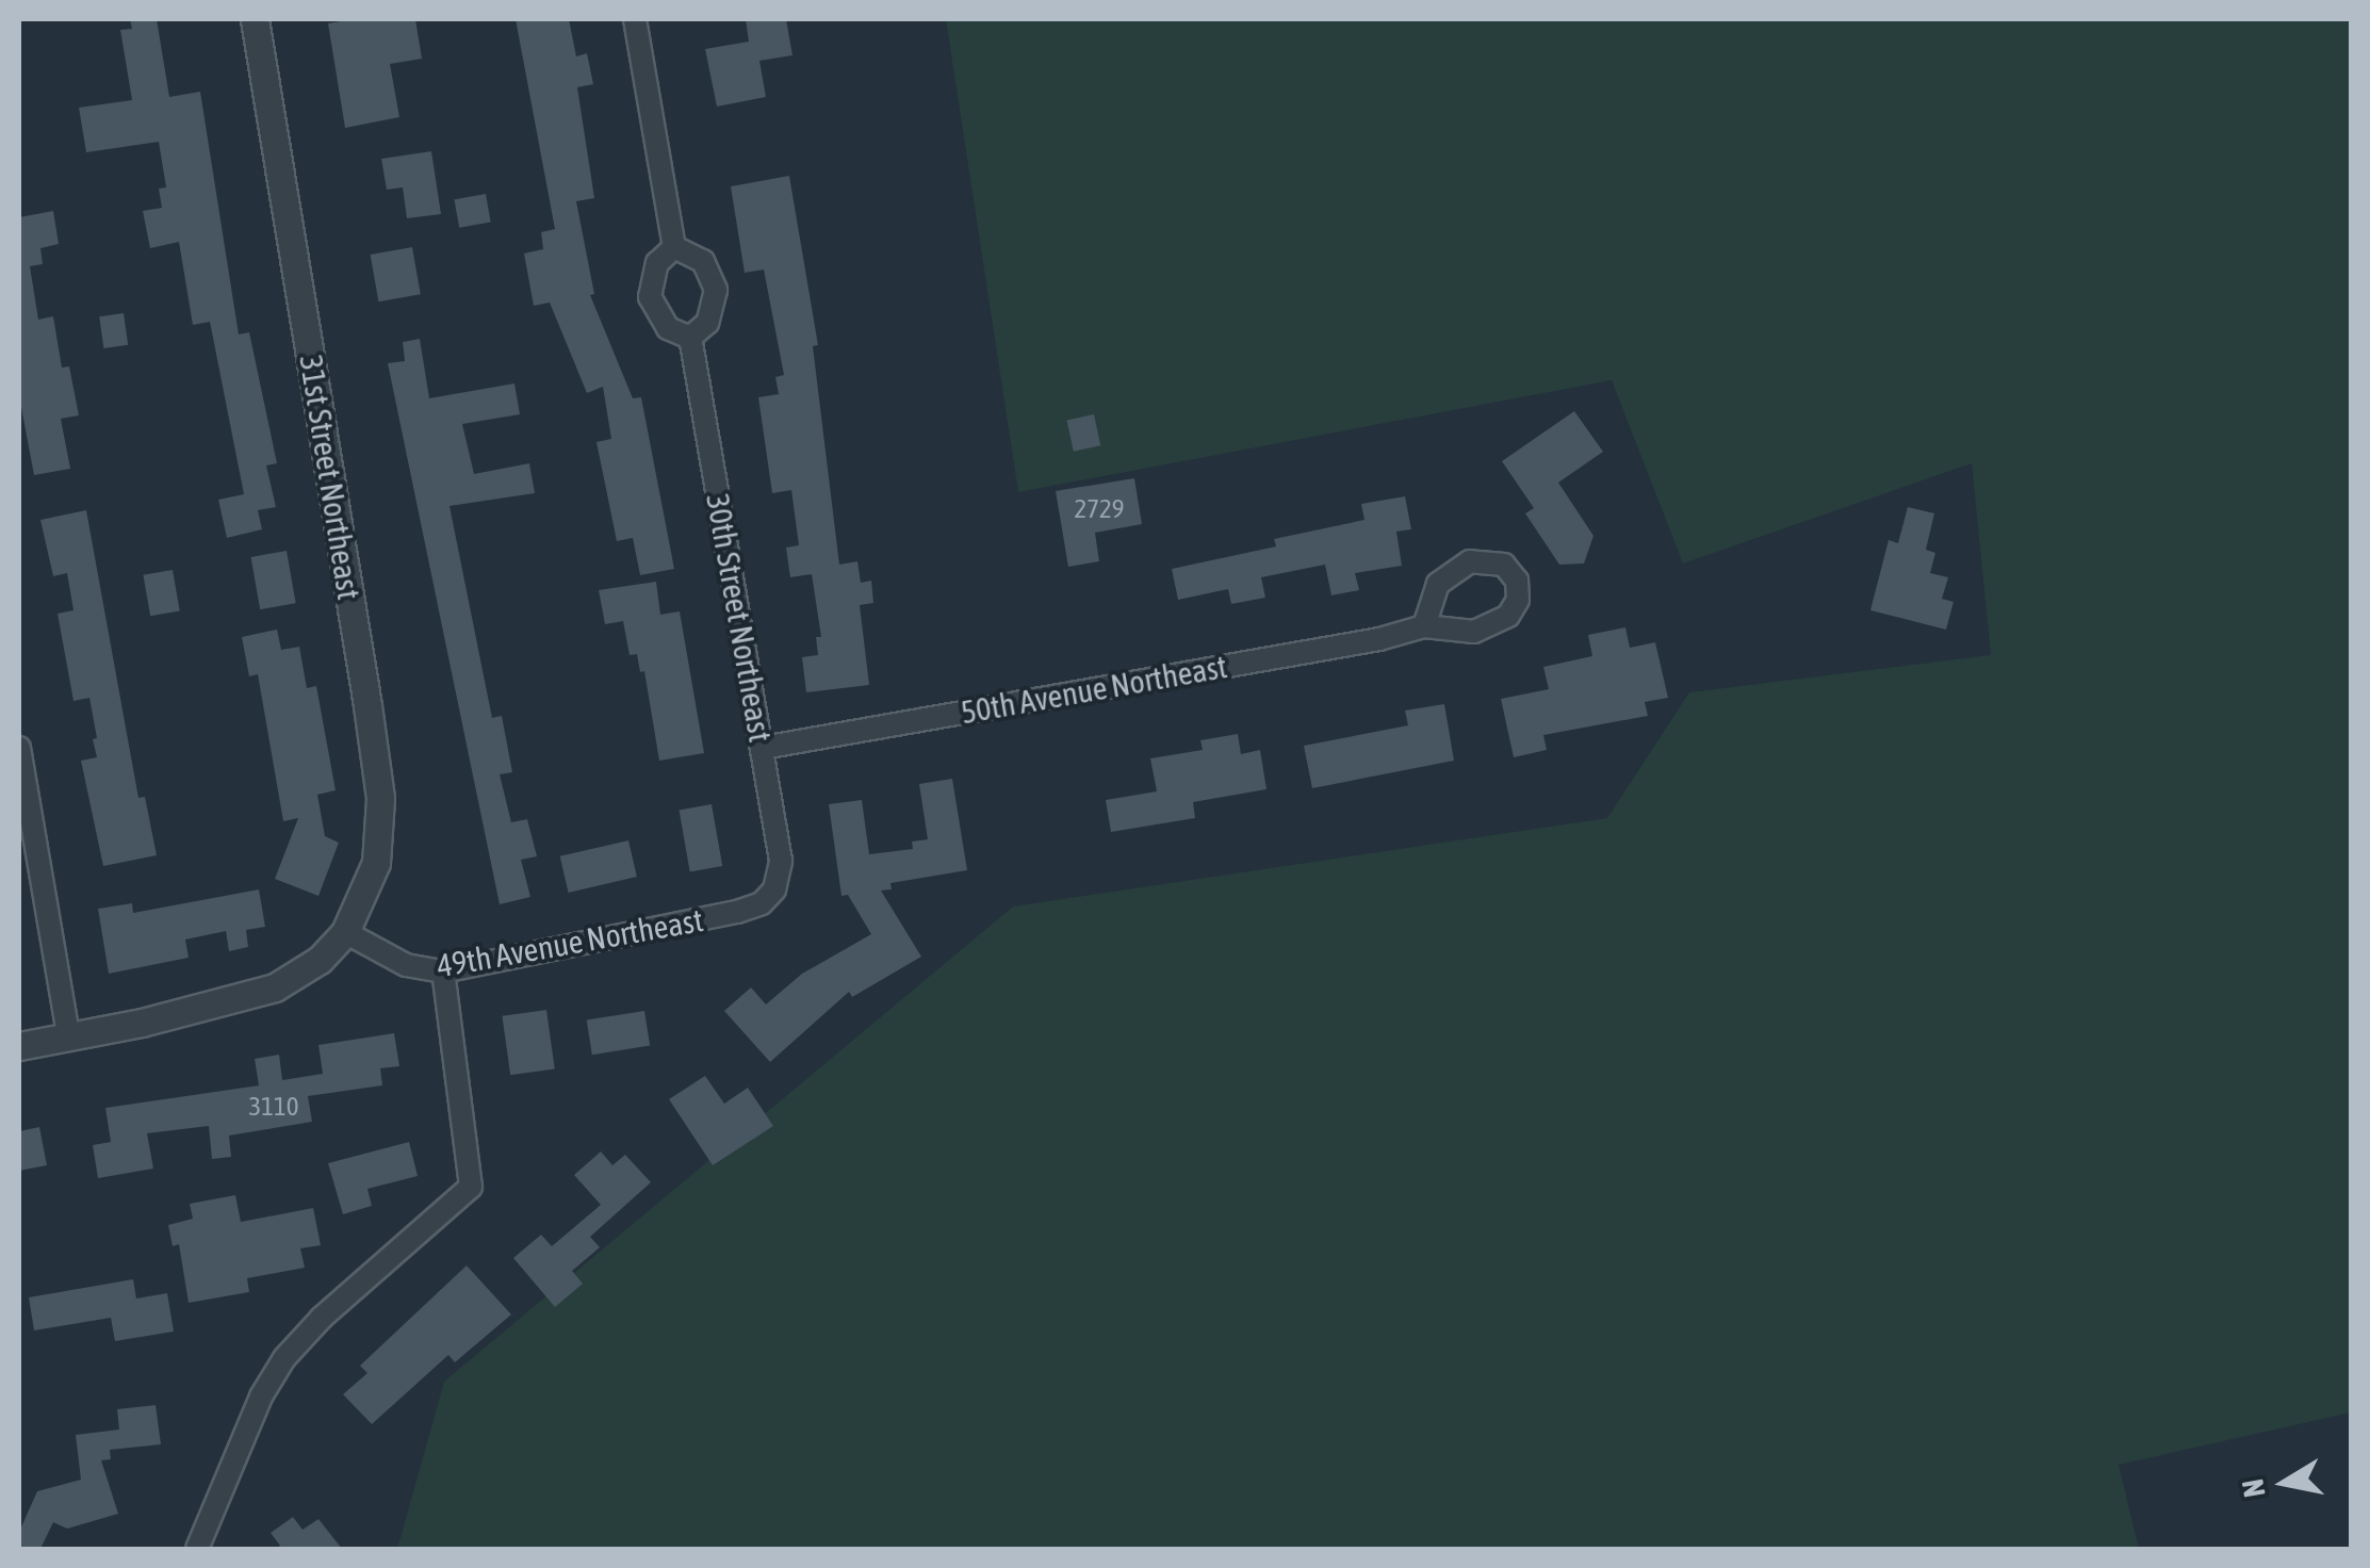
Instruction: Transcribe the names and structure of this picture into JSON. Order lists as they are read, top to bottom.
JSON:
{
  "streets": {
    "street": [
      "31st Street Northeast",
      "30th Street Northeast",
      "50th Avenue Northeast",
      "49th Avenue Northeast"
    ]
  },
  "crossings": [
    ["31st Street Northeast", "49th Avenue Northeast"],
    ["30th Street Northeast", "50th Avenue Northeast"],
    ["30th Street Northeast", "49th Avenue Northeast"]
  ],
  "house_numbers": ["2729", "3110"],
  "north": "left"
}
